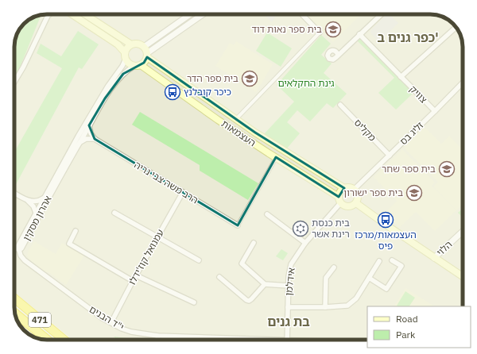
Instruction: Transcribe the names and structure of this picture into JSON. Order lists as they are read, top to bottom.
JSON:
{
  "streets": {
    "highway": ["471"],
    "main road": ["העצמאות"],
    "street": [
      "צוויק",
      "מקליס",
      "זליג בס",
      "הרב משה צבי נריה",
      "אהרון מסקין",
      "הלוי",
      "עמנואל קוז'ידלו",
      "אידלמן",
      "י\"ד הבנים"
    ]
  },
  "crossings": [
    ["צוויק", "זליג בס"],
    ["מקליס", "זליג בס"],
    ["העצמאות", "זליג בס"],
    ["העצמאות", "אהרון מסקין"],
    ["העצמאות", "אידלמן"],
    ["זליג בס", "אידלמן"],
    ["הרב משה צבי נריה", "עמנואל קוז'ידלו"],
    ["אהרון מסקין", "י\"ד הבנים"],
    ["עמנואל קוז'ידלו", "י\"ד הבנים"]
  ],
  "districts": ["כפר גנים ב'", "בת גנים"],
  "parks": ["גינת החקלאים"],
  "places": {
    "school or university": [
      "בית ספר נאות דוד",
      "בית ספר הדר",
      "בית ספר שחר",
      "בית ספר ישורון"
    ],
    "bus stop": ["כיכר קובלנץ", "העצמאות/מרכז פיס"],
    "synagogue": ["בית כנסת רינת אשר"]
  },
  "legend": ["Road", "Park"]
}
